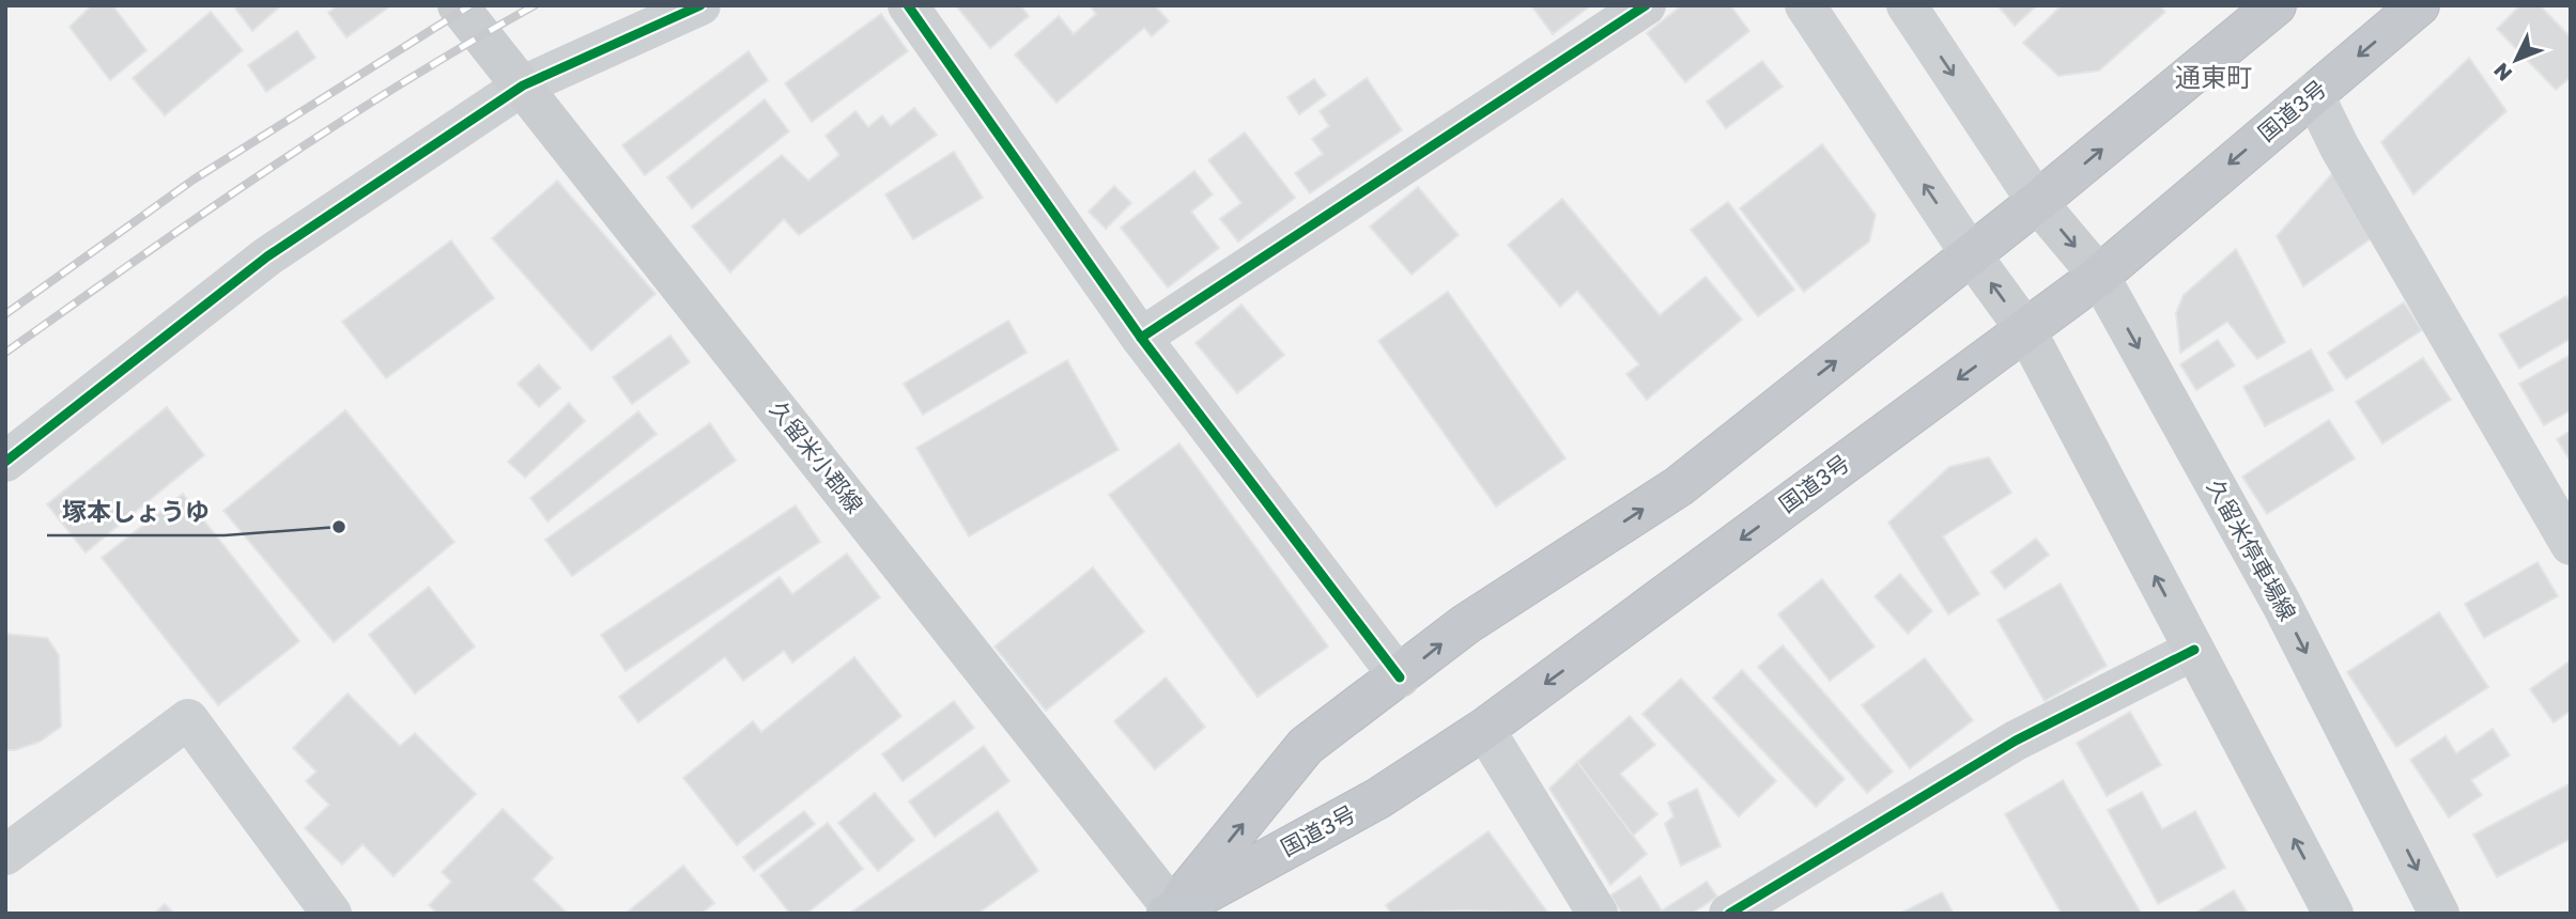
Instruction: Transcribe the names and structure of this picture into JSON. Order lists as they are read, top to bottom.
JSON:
{
  "streets": {
    "highway": ["国道3号"],
    "main road": ["久留米小郡線", "久留米停車場線"]
  },
  "crossings": [
    ["国道3号", "久留米小郡線"],
    ["国道3号", "久留米停車場線"]
  ],
  "districts": ["通東町"],
  "places": ["塚本しょうゆ"],
  "north": "bottom left"
}
